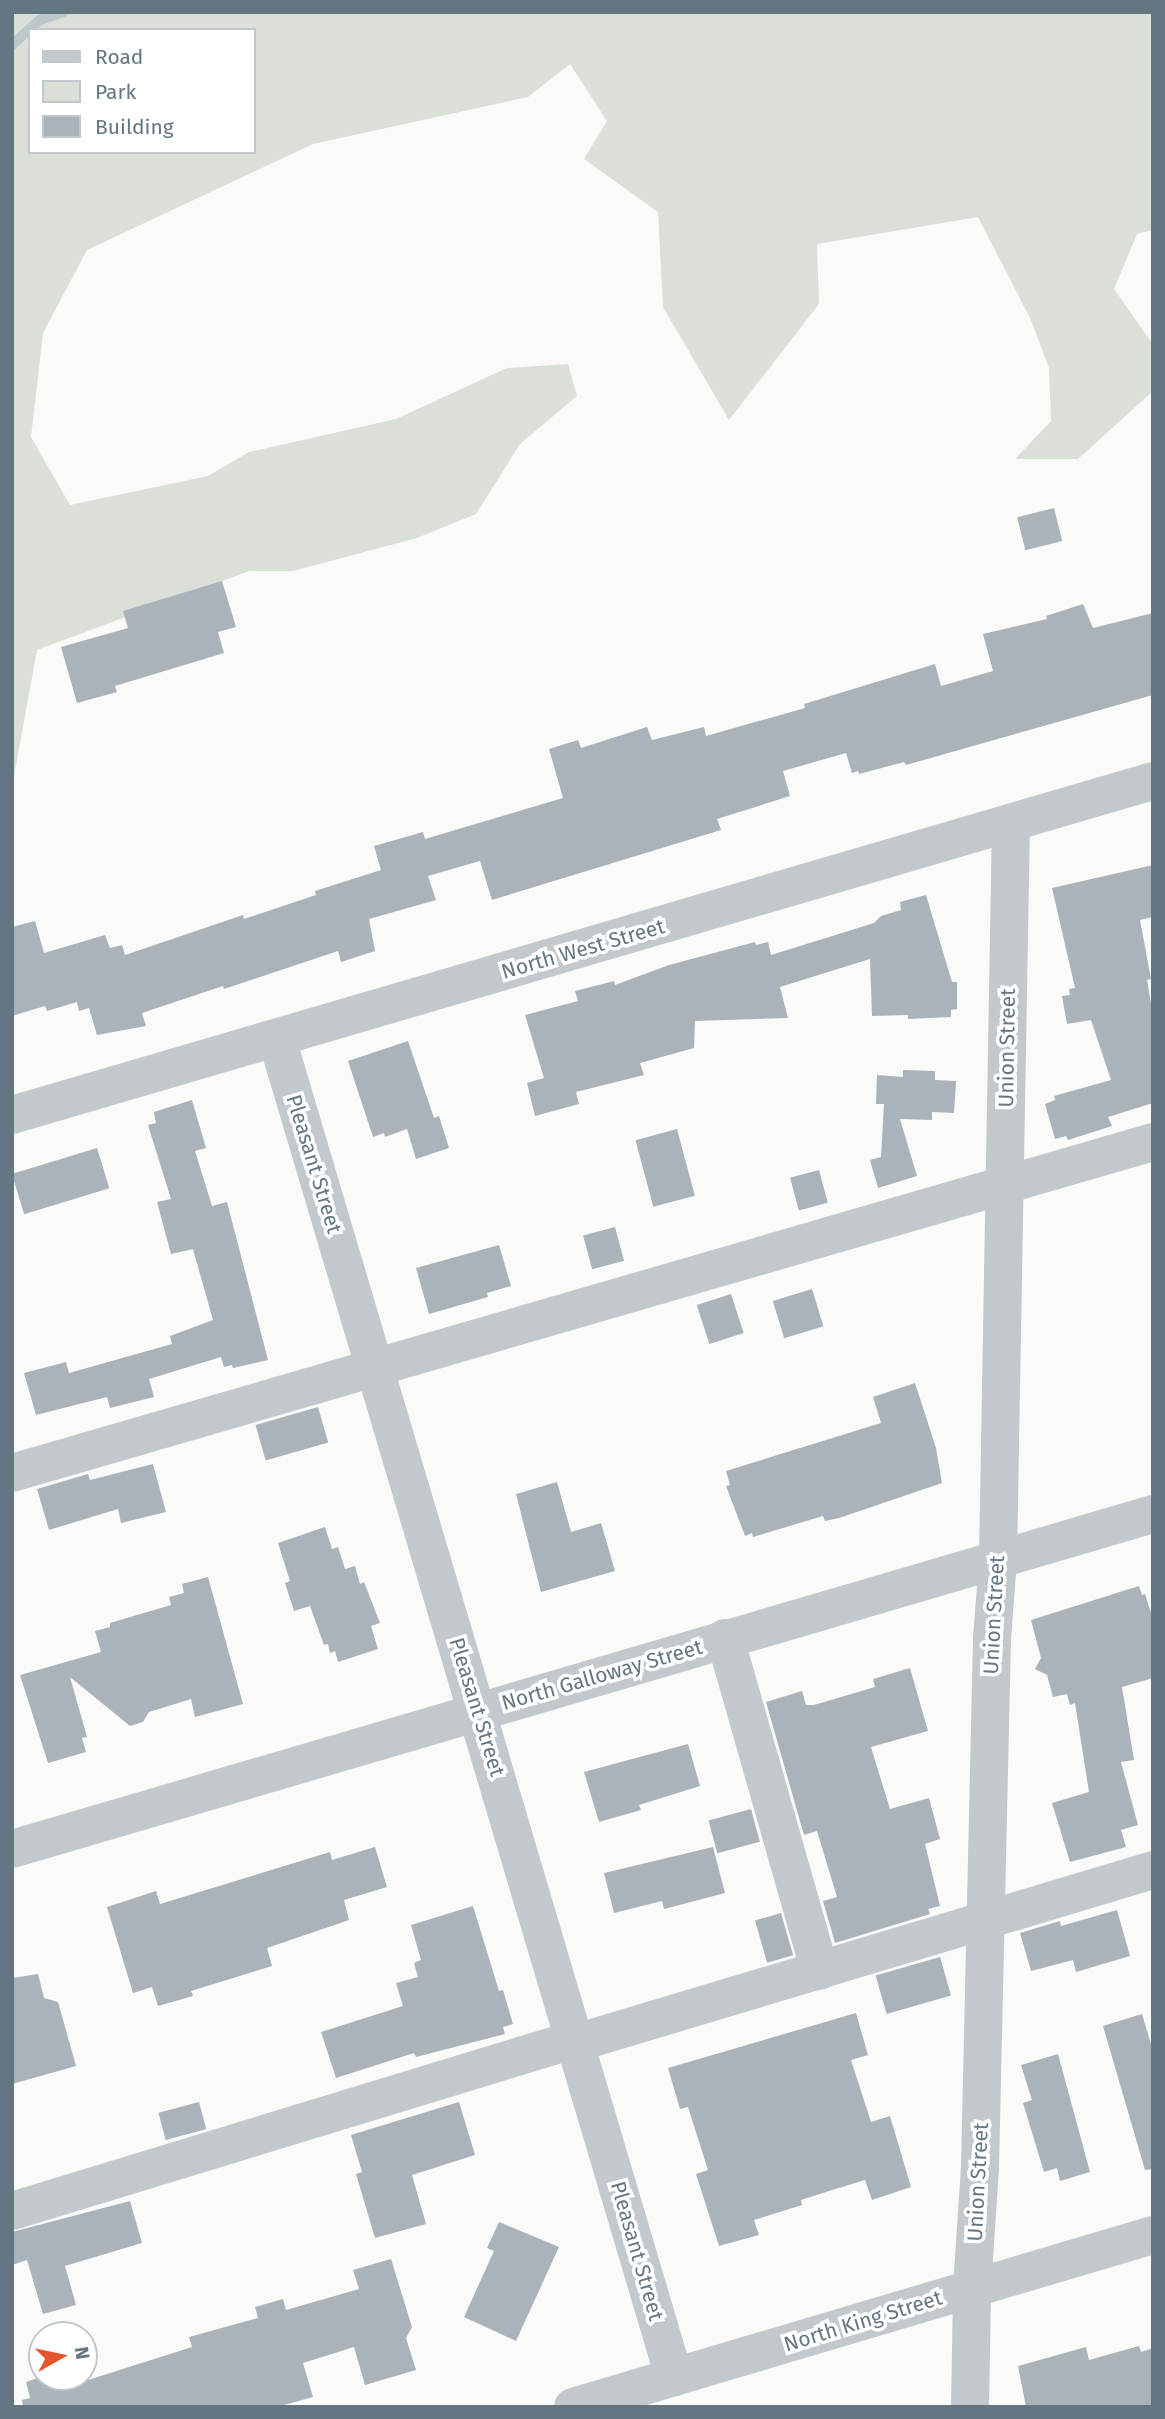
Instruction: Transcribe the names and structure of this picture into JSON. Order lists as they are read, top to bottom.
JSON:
{
  "streets": {
    "street": [
      "North West Street",
      "Union Street",
      "Pleasant Street",
      "North Galloway Street",
      "North King Street"
    ]
  },
  "crossings": [
    ["North West Street", "Union Street"],
    ["North West Street", "Pleasant Street"],
    ["Union Street", "North Galloway Street"],
    ["Union Street", "North King Street"],
    ["Pleasant Street", "North Galloway Street"],
    ["Pleasant Street", "North King Street"]
  ],
  "legend": ["Road", "Park", "Building"],
  "north": "right"
}
